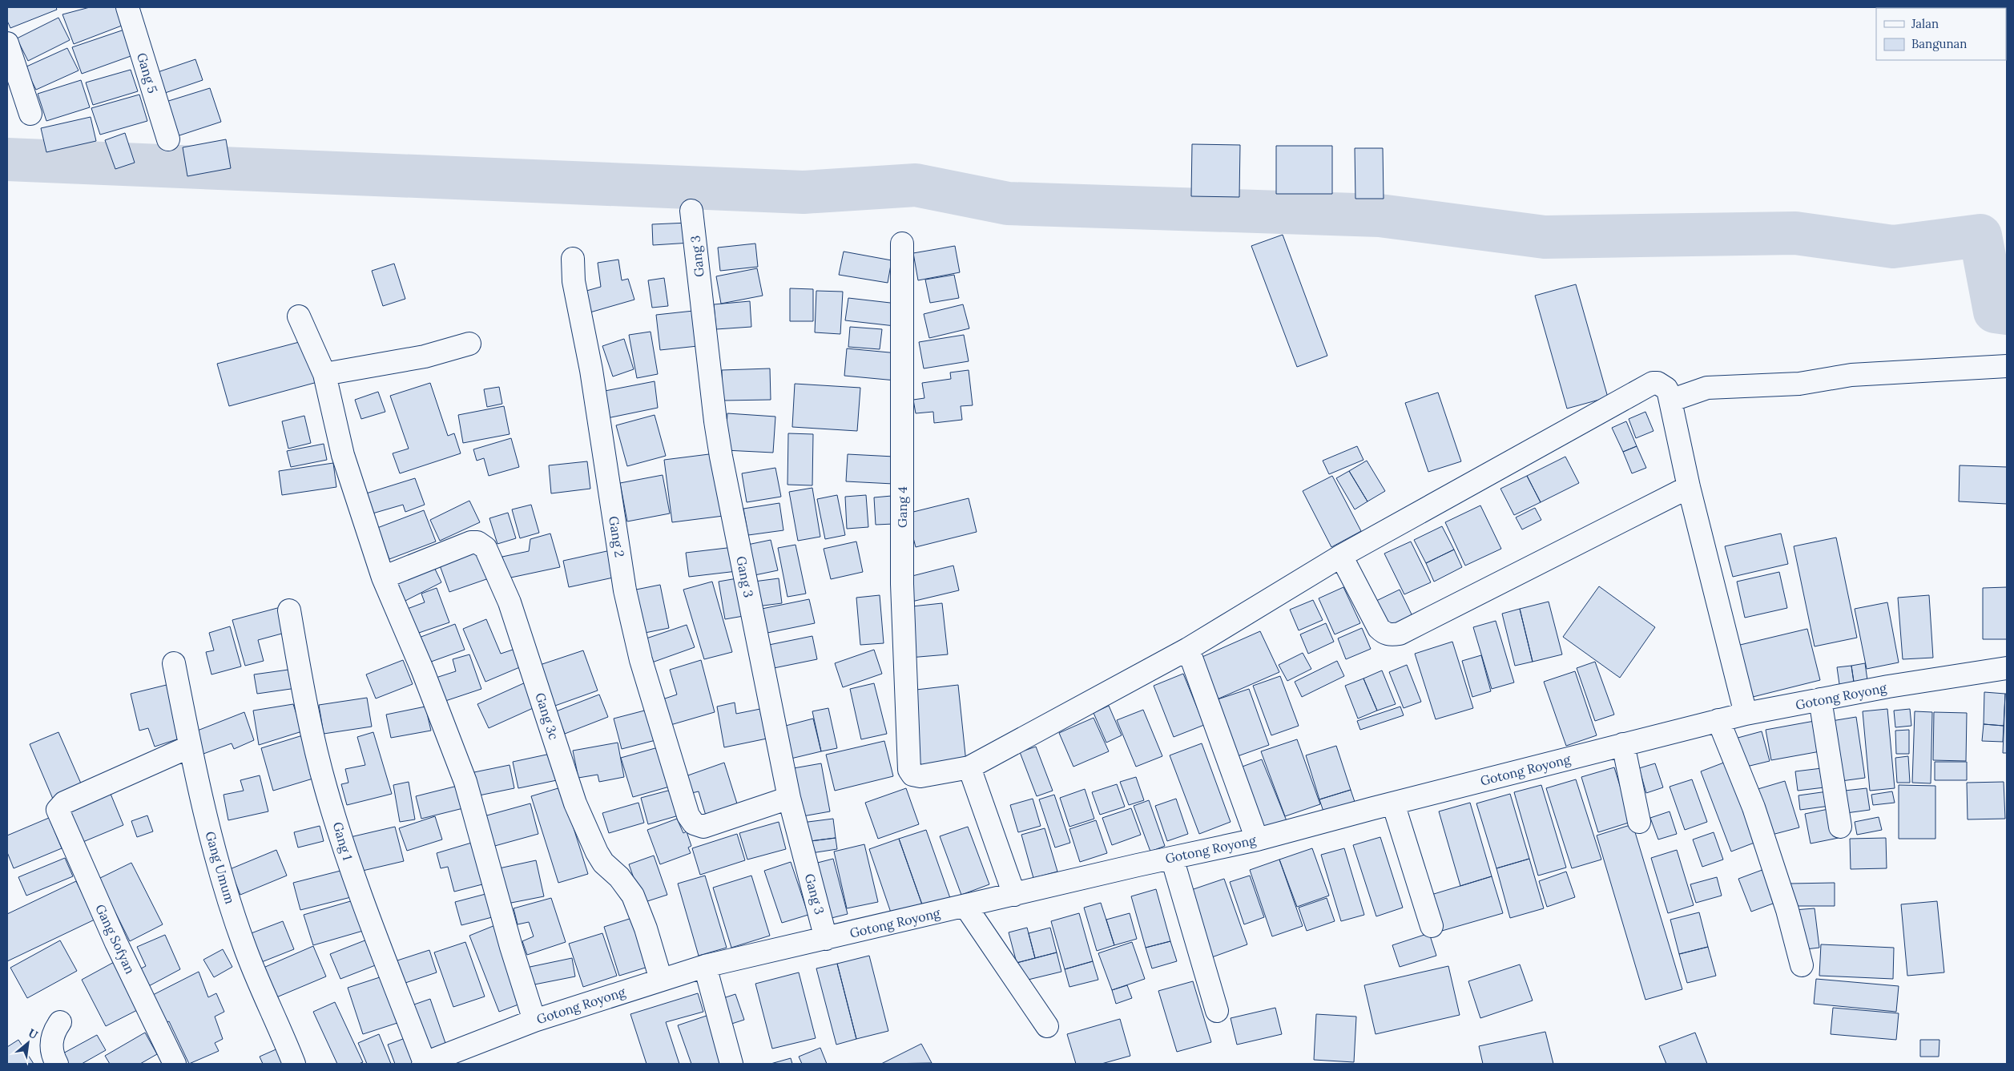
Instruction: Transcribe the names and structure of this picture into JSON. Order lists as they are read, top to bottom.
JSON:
{
  "streets": {
    "street": [
      "Gang 5",
      "Gang 3",
      "Gang 4",
      "Gang 2",
      "Gotong Royong",
      "Gang 3c",
      "Gang 1",
      "Gang Umum",
      "Gang Sofyan"
    ]
  },
  "crossings": [
    ["Gang 3", "Gang 2"],
    ["Gang 3", "Gotong Royong"],
    ["Gotong Royong", "Gang 3c"],
    ["Gotong Royong", "Gang 1"],
    ["Gang Umum", "Gang Sofyan"]
  ],
  "legend": ["Jalan", "Bangunan"],
  "north": "top right"
}
